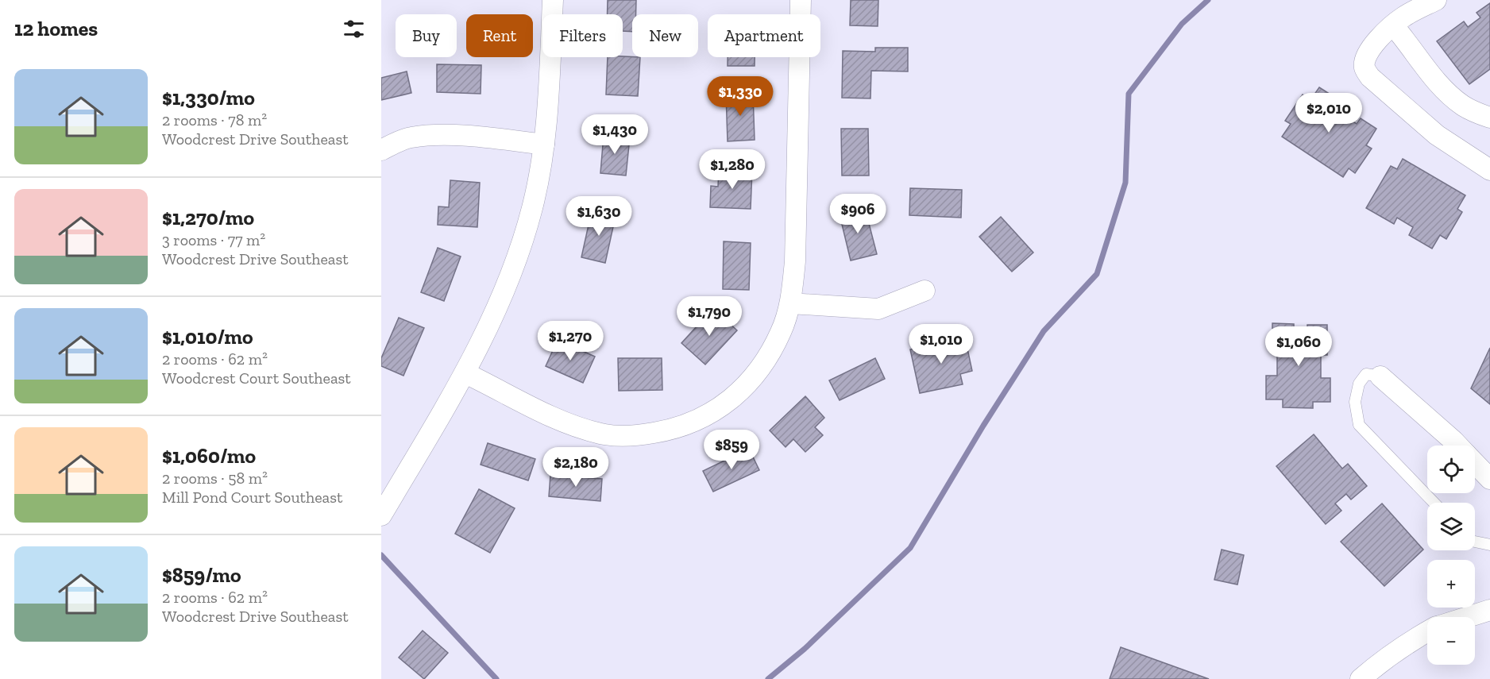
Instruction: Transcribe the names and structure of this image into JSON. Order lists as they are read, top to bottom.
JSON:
{
  "page": {
    "heading": "12 homes",
    "chip": [
      "Buy",
      "Rent",
      "Filters",
      "New",
      "Apartment"
    ],
    "list": [
      {
        "name": "$1,330/mo",
        "note": "2 rooms · 78 m² · Woodcrest Drive Southeast"
      },
      {
        "name": "$1,270/mo",
        "note": "3 rooms · 77 m² · Woodcrest Drive Southeast"
      },
      {
        "name": "$1,010/mo",
        "note": "2 rooms · 62 m² · Woodcrest Court Southeast"
      },
      {
        "name": "$1,060/mo",
        "note": "2 rooms · 58 m² · Mill Pond Court Southeast"
      },
      {
        "name": "$859/mo",
        "note": "2 rooms · 62 m² · Woodcrest Drive Southeast"
      }
    ],
    "price": [
      "$1,330",
      "$2,010",
      "$1,430",
      "$1,280",
      "$906",
      "$1,630",
      "$1,790",
      "$1,270",
      "$1,010",
      "$1,060",
      "$859",
      "$2,180"
    ],
    "map_buttons": ["+", "−"]
  }
}
